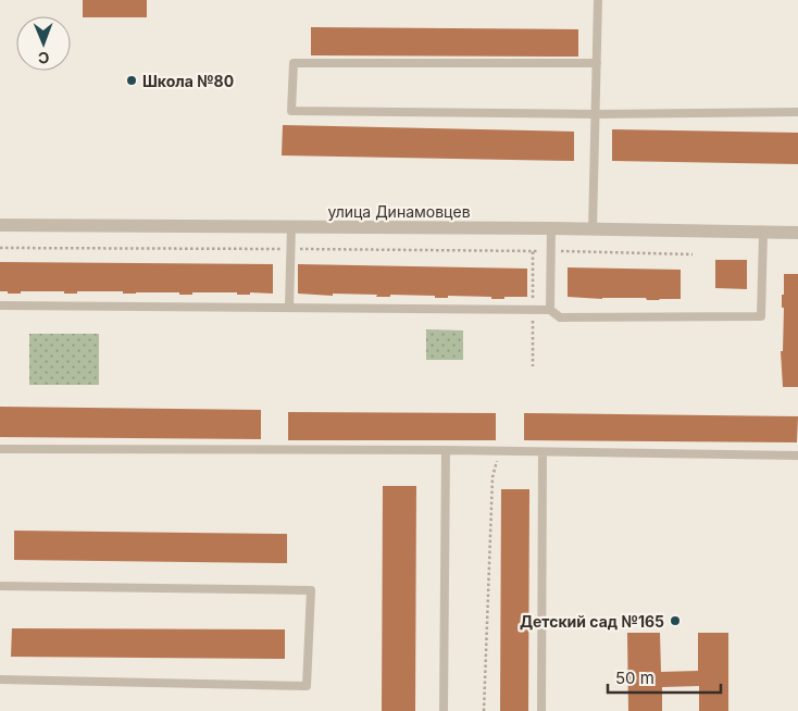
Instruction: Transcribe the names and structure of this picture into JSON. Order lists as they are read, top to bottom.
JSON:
{
  "streets": {
    "street": ["улица Динамовцев"]
  },
  "places": ["Школа №80", "Детский сад №165"],
  "scale_bar": "50 m",
  "north": "bottom"
}
